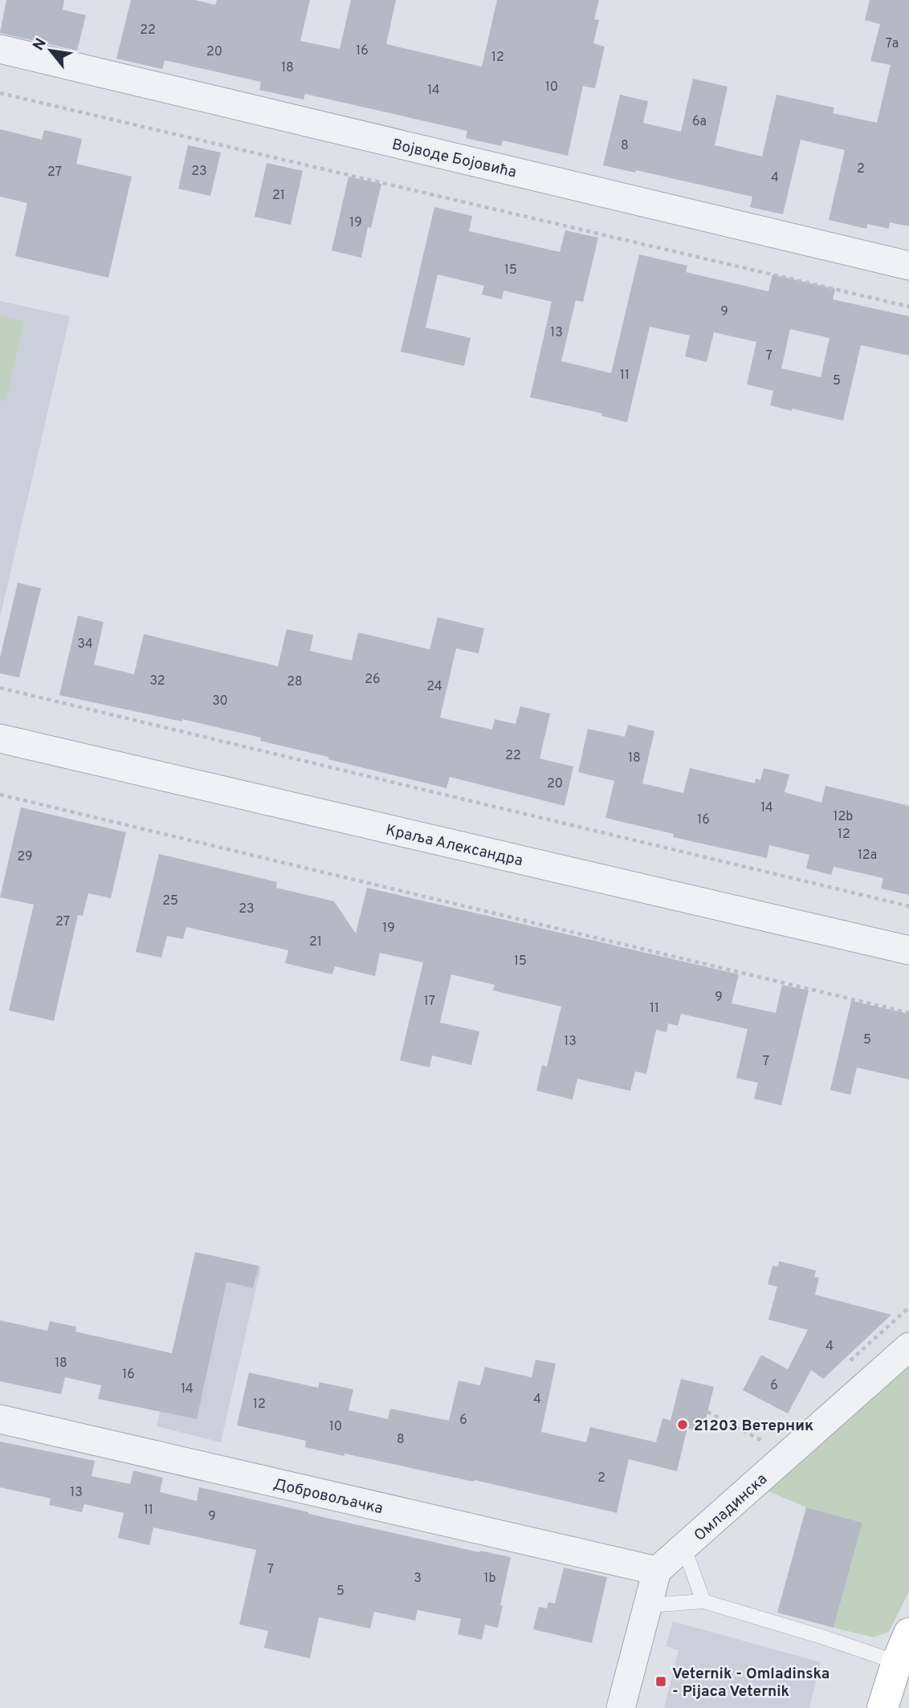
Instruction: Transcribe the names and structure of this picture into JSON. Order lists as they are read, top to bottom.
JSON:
{
  "streets": {
    "street": [
      "Војводе Бојовића",
      "Краља Александра",
      "Добровољачка",
      "Омладинска"
    ]
  },
  "crossings": [
    ["Добровољачка", "Омладинска"]
  ],
  "places": {
    "other": ["21203 Ветерник"],
    "transit": ["Veternik - Omladinska - Pijaca Veternik"]
  },
  "house_numbers": [
    "22",
    "7a",
    "16",
    "20",
    "12",
    "18",
    "10",
    "14",
    "6a",
    "8",
    "2",
    "23",
    "27",
    "4",
    "21",
    "19",
    "15",
    "9",
    "13",
    "7",
    "11",
    "5",
    "34",
    "26",
    "32",
    "28",
    "24",
    "30",
    "22",
    "18",
    "20",
    "14",
    "12b",
    "16",
    "12",
    "12a",
    "29",
    "25",
    "23",
    "27",
    "19",
    "21",
    "15",
    "9",
    "17",
    "11",
    "5",
    "13",
    "7",
    "4",
    "18",
    "16",
    "6",
    "14",
    "4",
    "12",
    "6",
    "10",
    "8",
    "2",
    "13",
    "11",
    "9",
    "7",
    "3",
    "1b",
    "5"
  ],
  "north": "top left"
}
